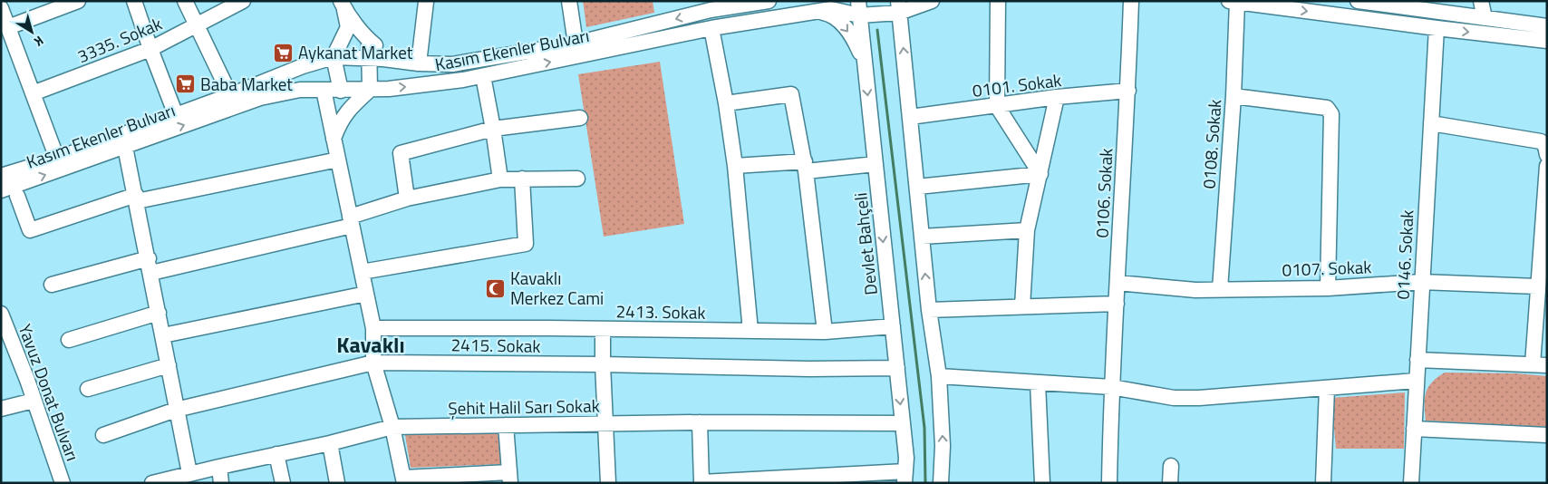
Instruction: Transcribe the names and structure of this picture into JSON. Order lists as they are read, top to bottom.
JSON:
{
  "streets": {
    "street": [
      "3335. Sokak",
      "Kasım Ekenler Bulvarı",
      "0101. Sokak",
      "0108. Sokak",
      "0106. Sokak",
      "Devlet Bahçeli",
      "0146. Sokak",
      "0107. Sokak",
      "2413. Sokak",
      "2415. Sokak",
      "Yavuz Donat Bulvarı",
      "Şehit Halil Sarı Sokak"
    ]
  },
  "crossings": [
    ["Kasım Ekenler Bulvarı", "Devlet Bahçeli"],
    ["0101. Sokak", "0106. Sokak"],
    ["0108. Sokak", "0107. Sokak"],
    ["0106. Sokak", "0107. Sokak"],
    ["Devlet Bahçeli", "2413. Sokak"],
    ["Devlet Bahçeli", "2415. Sokak"],
    ["Devlet Bahçeli", "Şehit Halil Sarı Sokak"],
    ["0146. Sokak", "0107. Sokak"]
  ],
  "districts": ["Kavaklı"],
  "places": {
    "supermarket": ["Aykanat Market", "Baba Market"],
    "mosque": ["Kavaklı Merkez Cami"]
  },
  "north": "bottom right"
}
